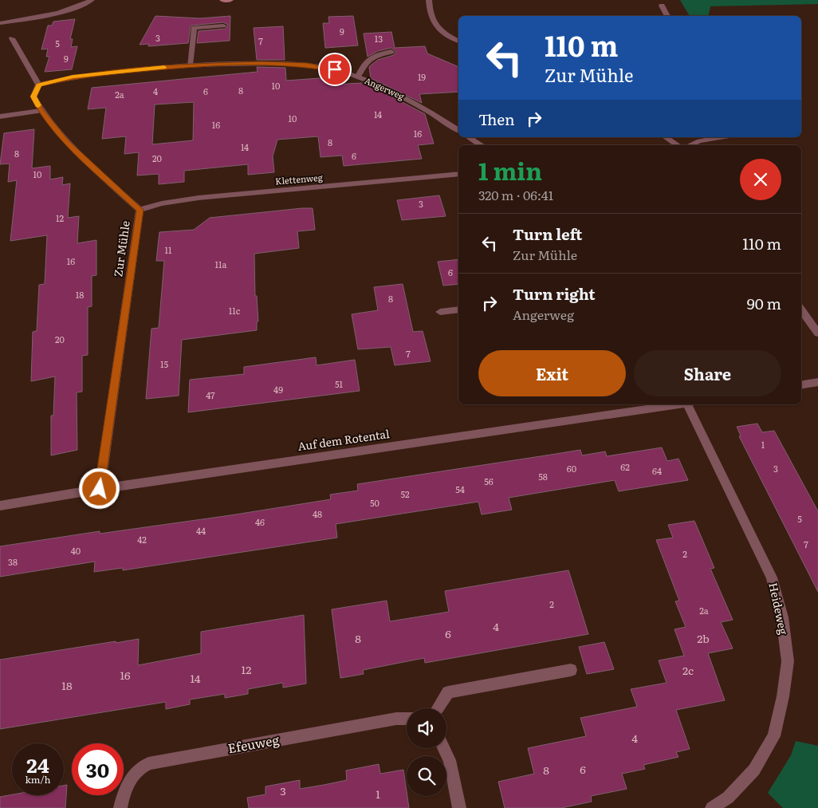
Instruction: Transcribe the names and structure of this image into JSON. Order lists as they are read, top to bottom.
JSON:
{
  "streets": {
    "street": [
      "Angerweg",
      "Klettenweg",
      "Zur Mühle",
      "Auf dem Rotental",
      "Heideweg",
      "Efeuweg"
    ]
  },
  "crossings": [
    ["Angerweg", "Zur Mühle"],
    ["Klettenweg", "Zur Mühle"],
    ["Zur Mühle", "Auf dem Rotental"]
  ],
  "house_numbers": [
    "9",
    "3",
    "13",
    "7",
    "5",
    "9",
    "19",
    "10",
    "8",
    "4",
    "6",
    "2a",
    "14",
    "10",
    "16",
    "16",
    "8",
    "14",
    "8",
    "6",
    "20",
    "10",
    "3",
    "12",
    "11",
    "16",
    "11a",
    "6",
    "18",
    "8",
    "11c",
    "20",
    "7",
    "15",
    "51",
    "49",
    "47",
    "1",
    "62",
    "60",
    "3",
    "64",
    "58",
    "56",
    "54",
    "52",
    "50",
    "48",
    "5",
    "46",
    "44",
    "42",
    "7",
    "40",
    "2",
    "38",
    "2",
    "2a",
    "4",
    "6",
    "8",
    "2b",
    "12",
    "2c",
    "16",
    "14",
    "18",
    "4",
    "6",
    "8",
    "3",
    "1"
  ],
  "page": {
    "turn": ["110 m", "Zur Mühle"],
    "then": "Then",
    "heading": ["1 min", "320 m · 06:41"],
    "list": [
      {
        "name": "Turn left",
        "note": "Zur Mühle",
        "value": "110 m"
      },
      {
        "name": "Turn right",
        "note": "Angerweg",
        "value": "90 m"
      }
    ],
    "buttons": ["Exit", "Share"],
    "speed": "24 km/h",
    "limit": "30"
  }
}
